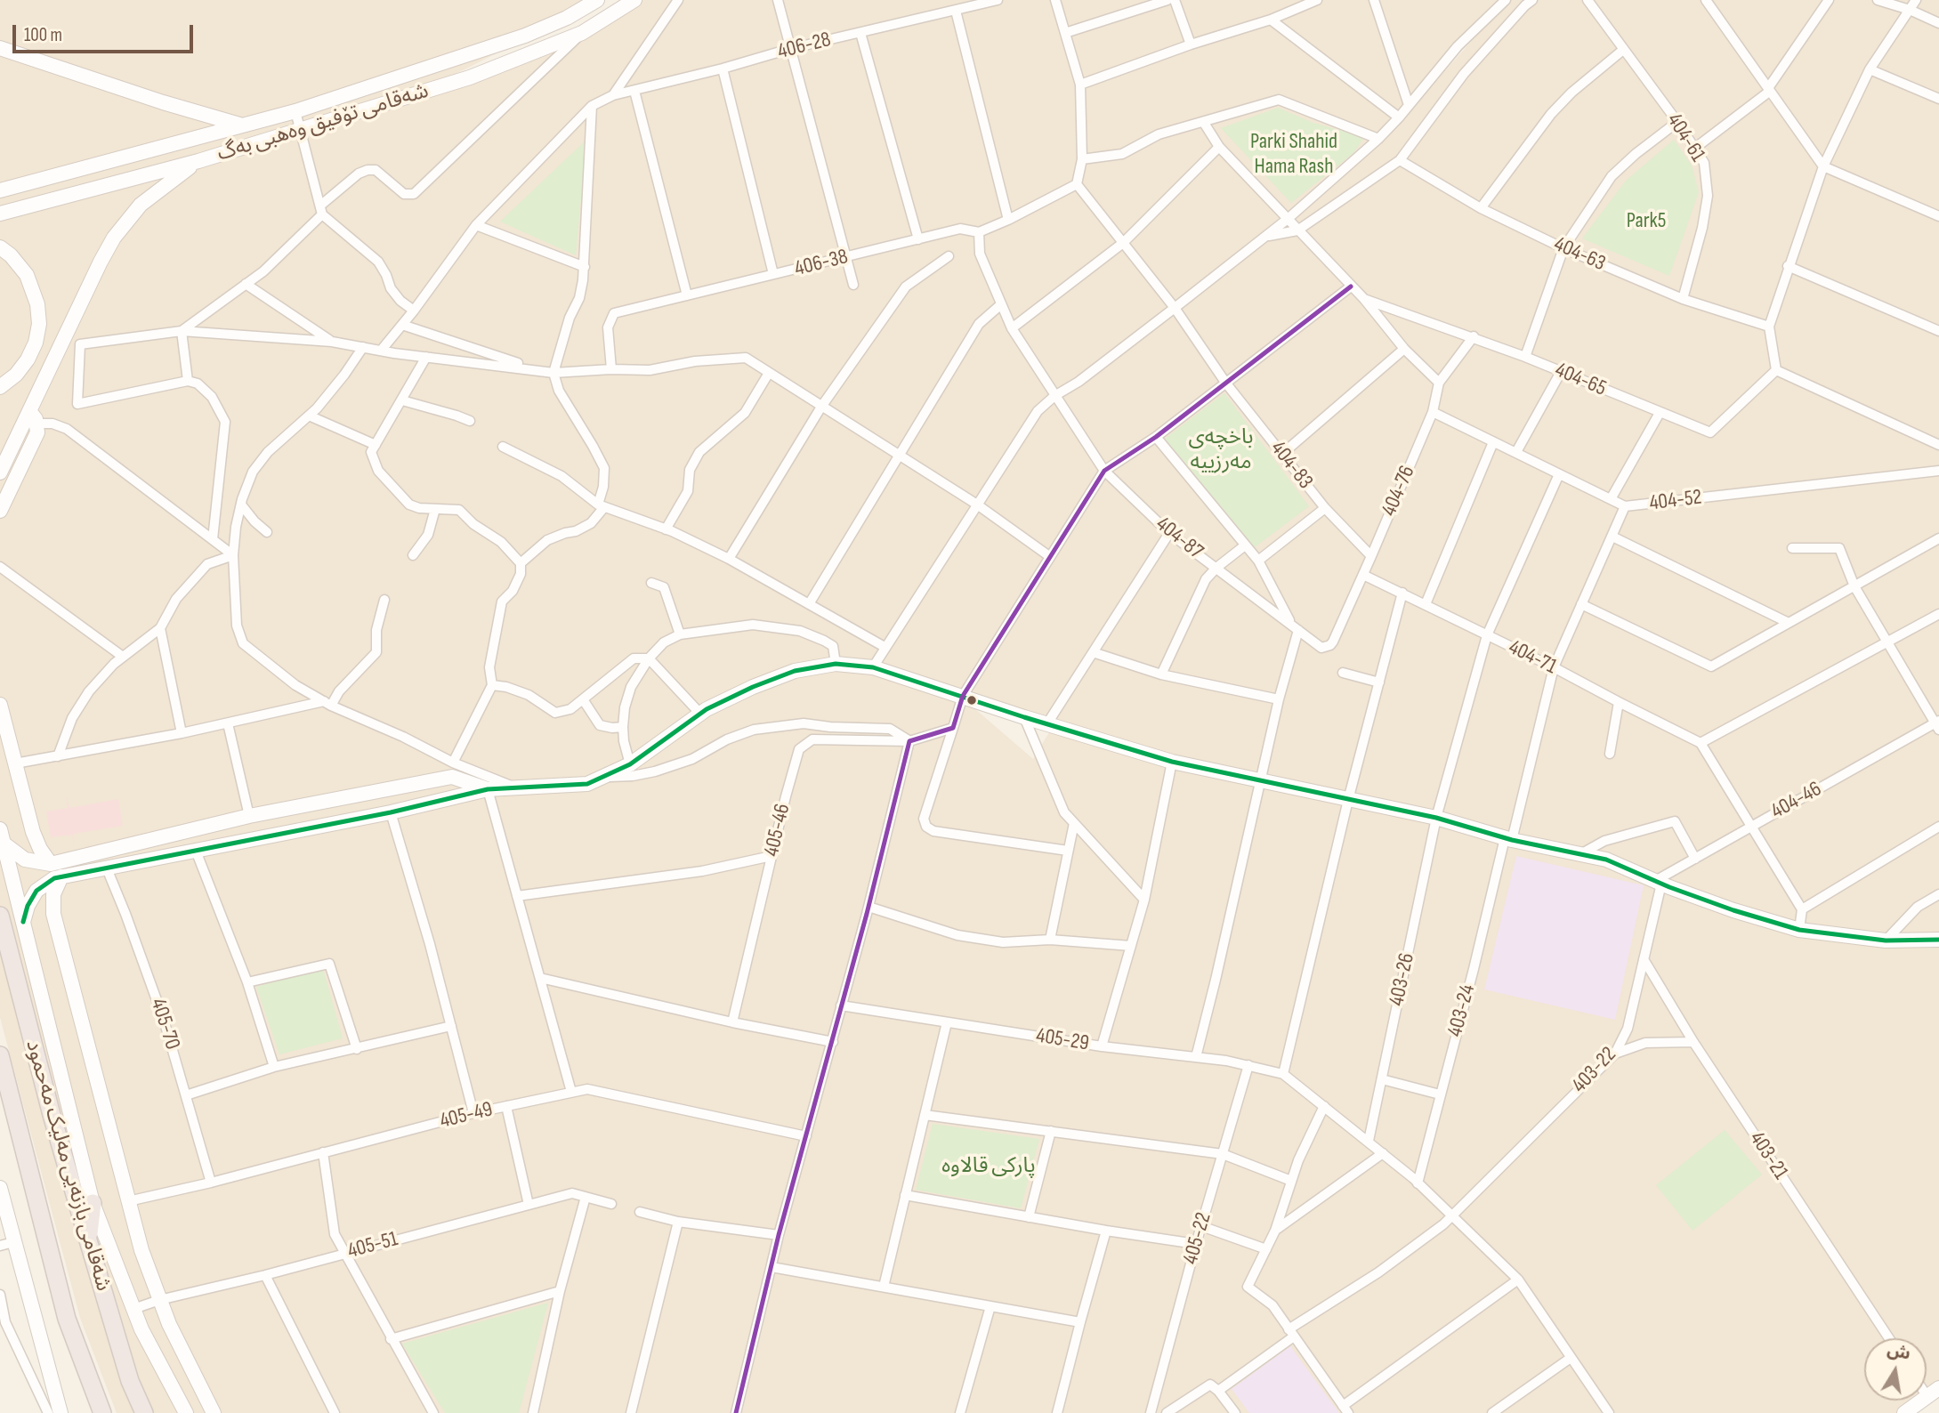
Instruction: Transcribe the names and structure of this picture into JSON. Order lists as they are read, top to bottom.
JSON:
{
  "streets": {
    "highway": ["شەقامی بازنەیی مەلیک مەحمود"],
    "street": [
      "406-28",
      "شەقامی تۆفیق وەهبی بەگ",
      "404-61",
      "404-63",
      "406-38",
      "404-65",
      "404-83",
      "404-76",
      "404-52",
      "404-87",
      "404-71",
      "404-46",
      "405-46",
      "403-26",
      "403-24",
      "405-70",
      "405-29",
      "403-22",
      "405-49",
      "403-21",
      "405-22",
      "405-51"
    ]
  },
  "crossings": [
    ["404-61", "404-63"],
    ["406-38", "404-83"],
    ["406-38", "404-87"],
    ["404-65", "404-76"],
    ["404-83", "404-76"],
    ["404-76", "404-52"],
    ["404-76", "404-87"],
    ["404-76", "404-71"],
    ["404-52", "403-26"],
    ["404-52", "403-24"],
    ["404-71", "403-26"],
    ["404-71", "403-24"],
    ["404-46", "403-22"],
    ["405-70", "405-49"],
    ["405-29", "405-22"],
    ["403-22", "403-21"]
  ],
  "parks": [
    "Parki Shahid Hama Rash",
    "Park5",
    "باخچەی مەرزییە",
    "پارکی قالاوە"
  ],
  "scale_bar": "100 m",
  "north": "top"
}
